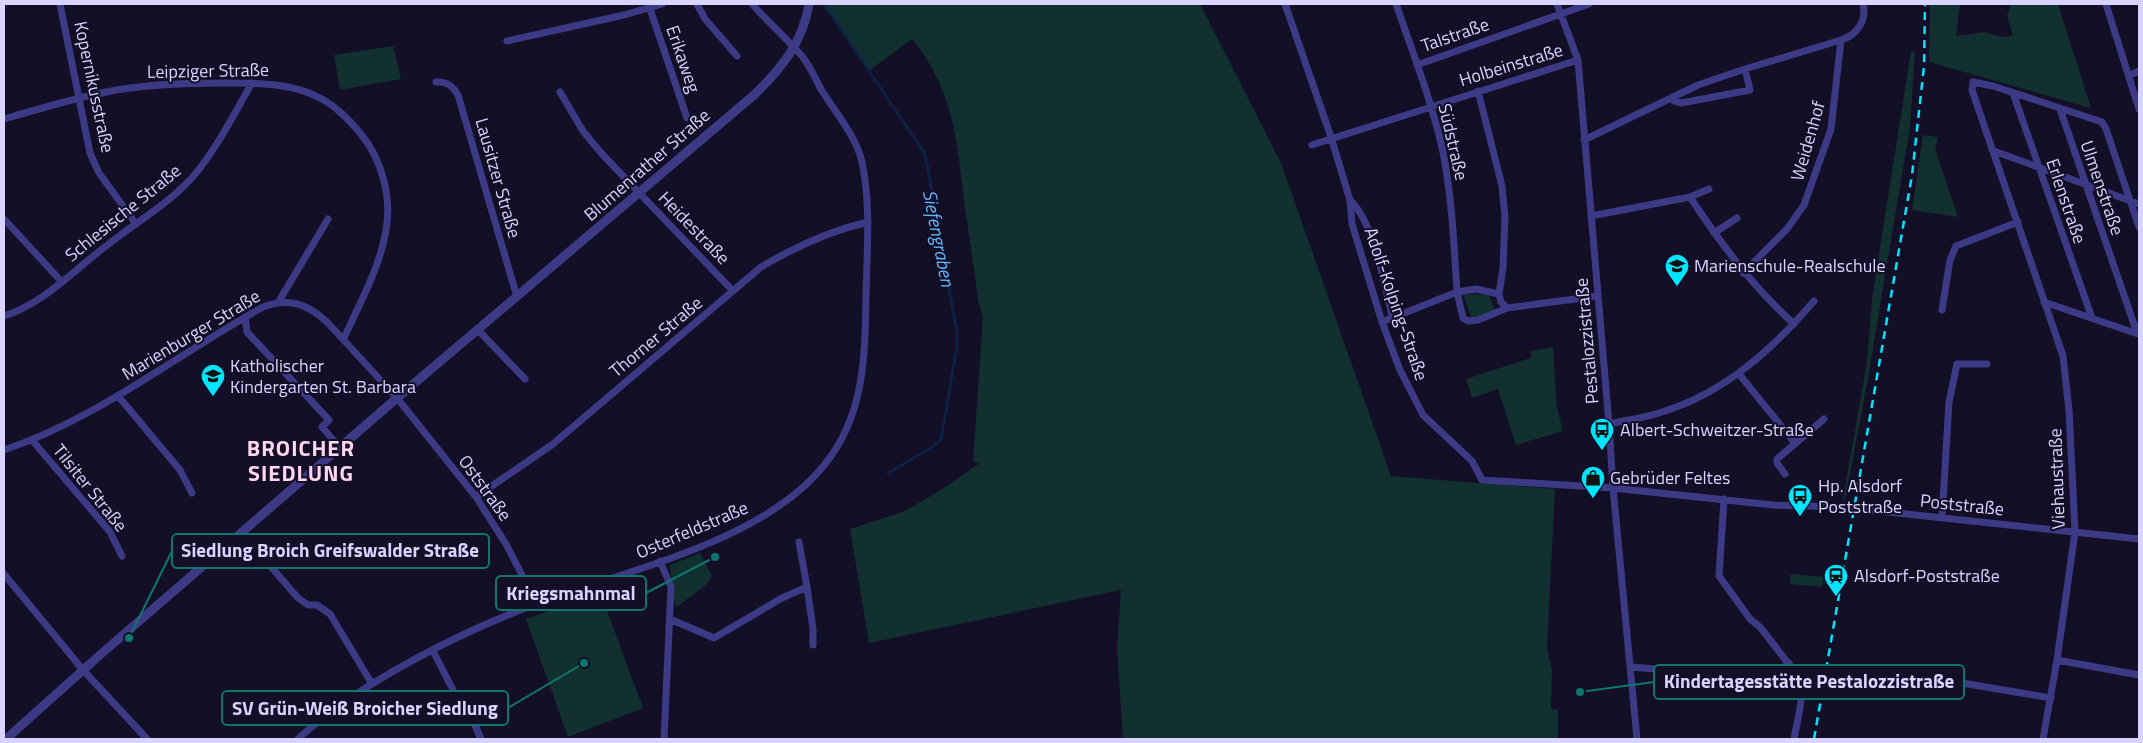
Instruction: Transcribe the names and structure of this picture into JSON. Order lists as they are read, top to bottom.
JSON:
{
  "streets": {
    "street": [
      "Talstraße",
      "Erikaweg",
      "Holbeinstraße",
      "Leipziger Straße",
      "Kopernikusstraße",
      "Weidenhof",
      "Südstraße",
      "Blumenrather Straße",
      "Lausitzer Straße",
      "Ulmenstraße",
      "Erlenstraße",
      "Schlesische Straße",
      "Heidestraße",
      "Adolf-Kolping-Straße",
      "Marienburger Straße",
      "Thorner Straße",
      "Pestalozzistraße",
      "Viehaustraße",
      "Tilsiter Straße",
      "Oststraße",
      "Poststraße",
      "Osterfeldstraße"
    ]
  },
  "crossings": [
    ["Talstraße", "Südstraße"],
    ["Talstraße", "Pestalozzistraße"],
    ["Holbeinstraße", "Südstraße"],
    ["Holbeinstraße", "Adolf-Kolping-Straße"],
    ["Holbeinstraße", "Pestalozzistraße"],
    ["Leipziger Straße", "Kopernikusstraße"],
    ["Leipziger Straße", "Schlesische Straße"],
    ["Leipziger Straße", "Marienburger Straße"],
    ["Kopernikusstraße", "Schlesische Straße"],
    ["Blumenrather Straße", "Lausitzer Straße"],
    ["Blumenrather Straße", "Heidestraße"],
    ["Blumenrather Straße", "Marienburger Straße"],
    ["Blumenrather Straße", "Oststraße"],
    ["Blumenrather Straße", "Osterfeldstraße"],
    ["Erlenstraße", "Viehaustraße"],
    ["Heidestraße", "Thorner Straße"],
    ["Adolf-Kolping-Straße", "Poststraße"],
    ["Marienburger Straße", "Tilsiter Straße"],
    ["Marienburger Straße", "Oststraße"],
    ["Thorner Straße", "Oststraße"],
    ["Thorner Straße", "Osterfeldstraße"],
    ["Pestalozzistraße", "Poststraße"],
    ["Viehaustraße", "Poststraße"],
    ["Oststraße", "Osterfeldstraße"]
  ],
  "districts": ["BROICHER SIEDLUNG"],
  "water": ["Siefengraben"],
  "places": {
    "school or university": ["Marienschule-Realschule", "Katholischer Kindergarten St. Barbara"],
    "bus stop": ["Albert-Schweitzer-Straße", "Hp. Alsdorf Poststraße"],
    "shop": ["Gebrüder Feltes"],
    "other": [
      "Kriegsmahnmal",
      "Siedlung Broich Greifswalder Straße",
      "SV Grün-Weiß Broicher Siedlung",
      "Kindertagesstätte Pestalozzistraße"
    ],
    "station": ["Alsdorf-Poststraße"]
  }
}
